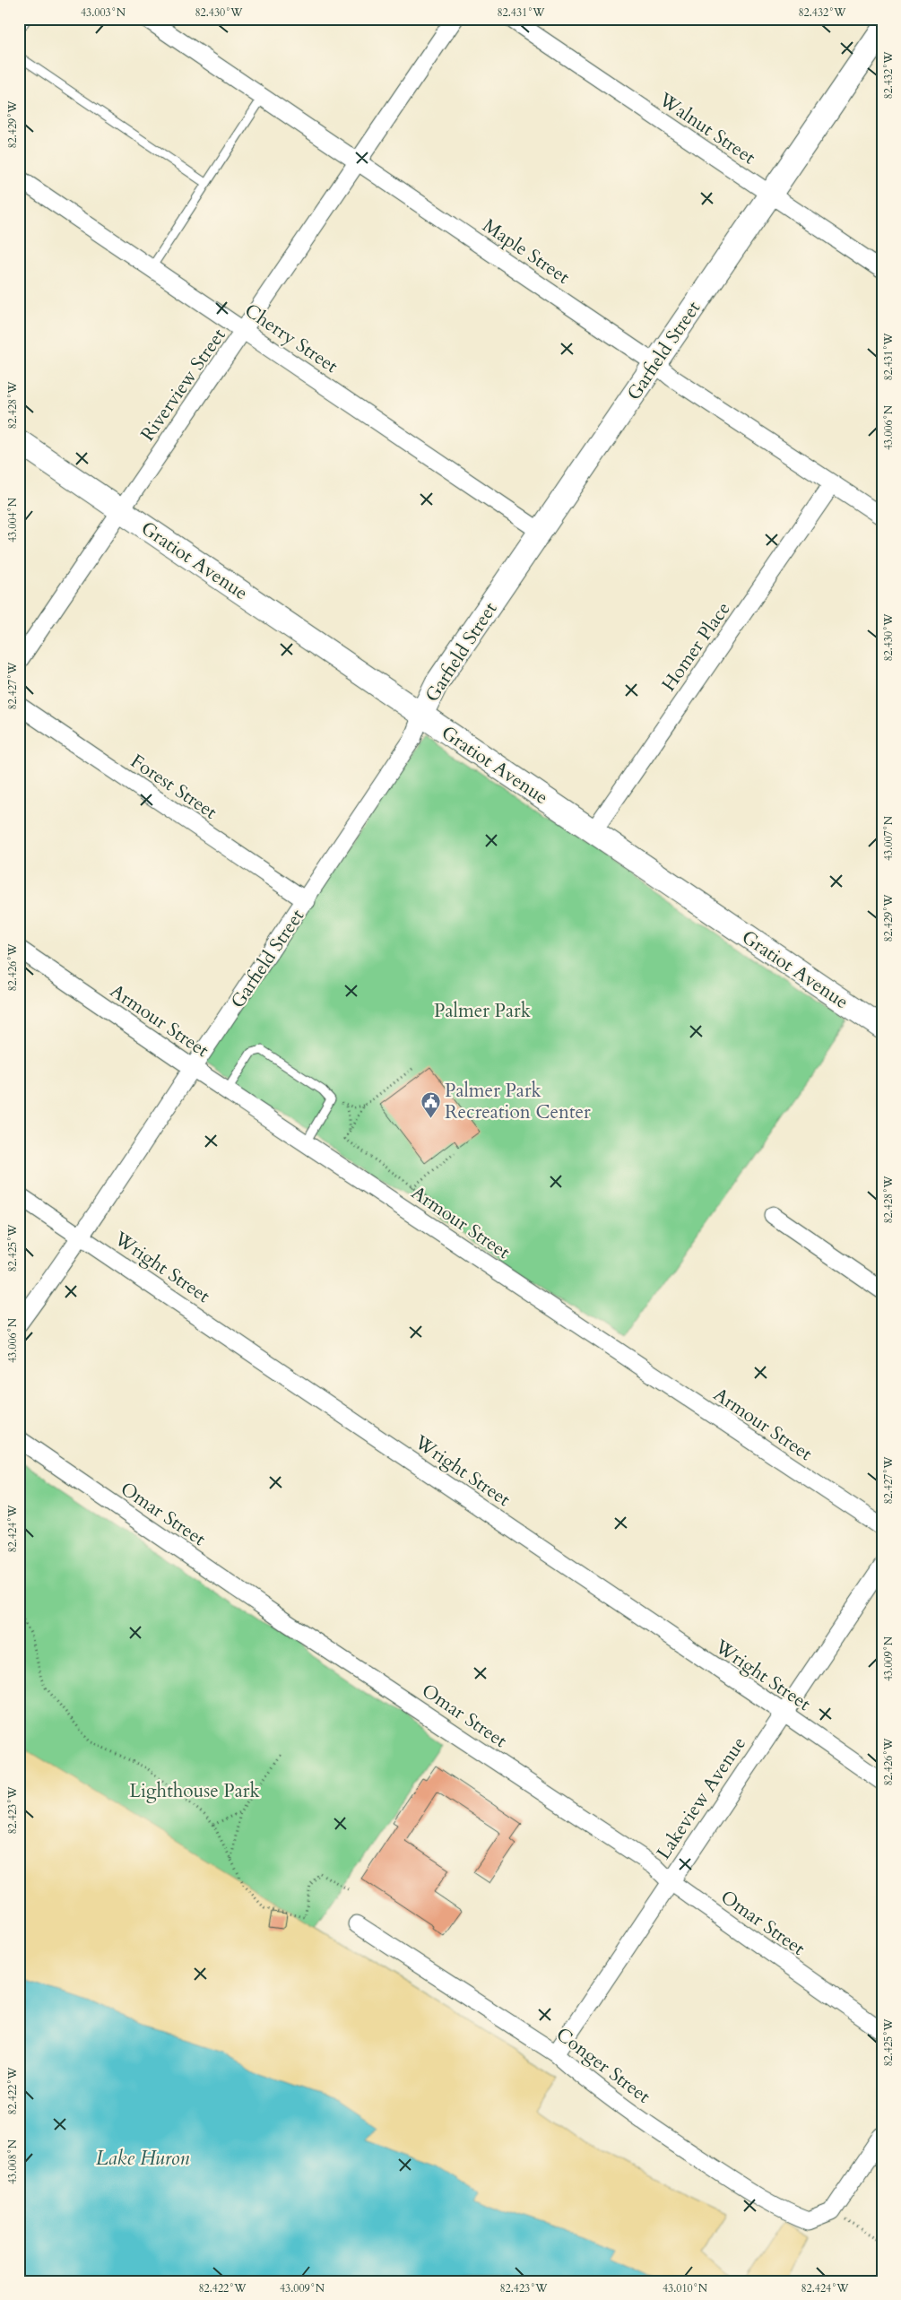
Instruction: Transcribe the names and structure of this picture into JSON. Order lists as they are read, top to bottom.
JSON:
{
  "streets": {
    "street": [
      "Walnut Street",
      "Maple Street",
      "Cherry Street",
      "Garfield Street",
      "Riverview Street",
      "Gratiot Avenue",
      "Homer Place",
      "Forest Street",
      "Armour Street",
      "Wright Street",
      "Omar Street",
      "Lakeview Avenue",
      "Conger Street"
    ]
  },
  "crossings": [
    ["Walnut Street", "Garfield Street"],
    ["Maple Street", "Garfield Street"],
    ["Maple Street", "Riverview Street"],
    ["Maple Street", "Homer Place"],
    ["Cherry Street", "Garfield Street"],
    ["Cherry Street", "Riverview Street"],
    ["Garfield Street", "Gratiot Avenue"],
    ["Garfield Street", "Forest Street"],
    ["Garfield Street", "Armour Street"],
    ["Garfield Street", "Wright Street"],
    ["Riverview Street", "Gratiot Avenue"],
    ["Gratiot Avenue", "Homer Place"],
    ["Wright Street", "Lakeview Avenue"],
    ["Omar Street", "Lakeview Avenue"],
    ["Lakeview Avenue", "Conger Street"]
  ],
  "water": ["Lake Huron"],
  "parks": ["Palmer Park", "Lighthouse Park"],
  "places": {
    "public building": ["Palmer Park Recreation Center"]
  },
  "coordinates": [
    "43.003°N",
    "82.430°W",
    "82.431°W",
    "82.432°W",
    "82.429°W",
    "82.428°W",
    "43.006°N",
    "43.004°N",
    "82.427°W",
    "43.007°N",
    "82.426°W",
    "82.425°W",
    "82.424°W",
    "43.009°N",
    "82.423°W",
    "82.422°W",
    "43.008°N",
    "43.010°N"
  ]
}
